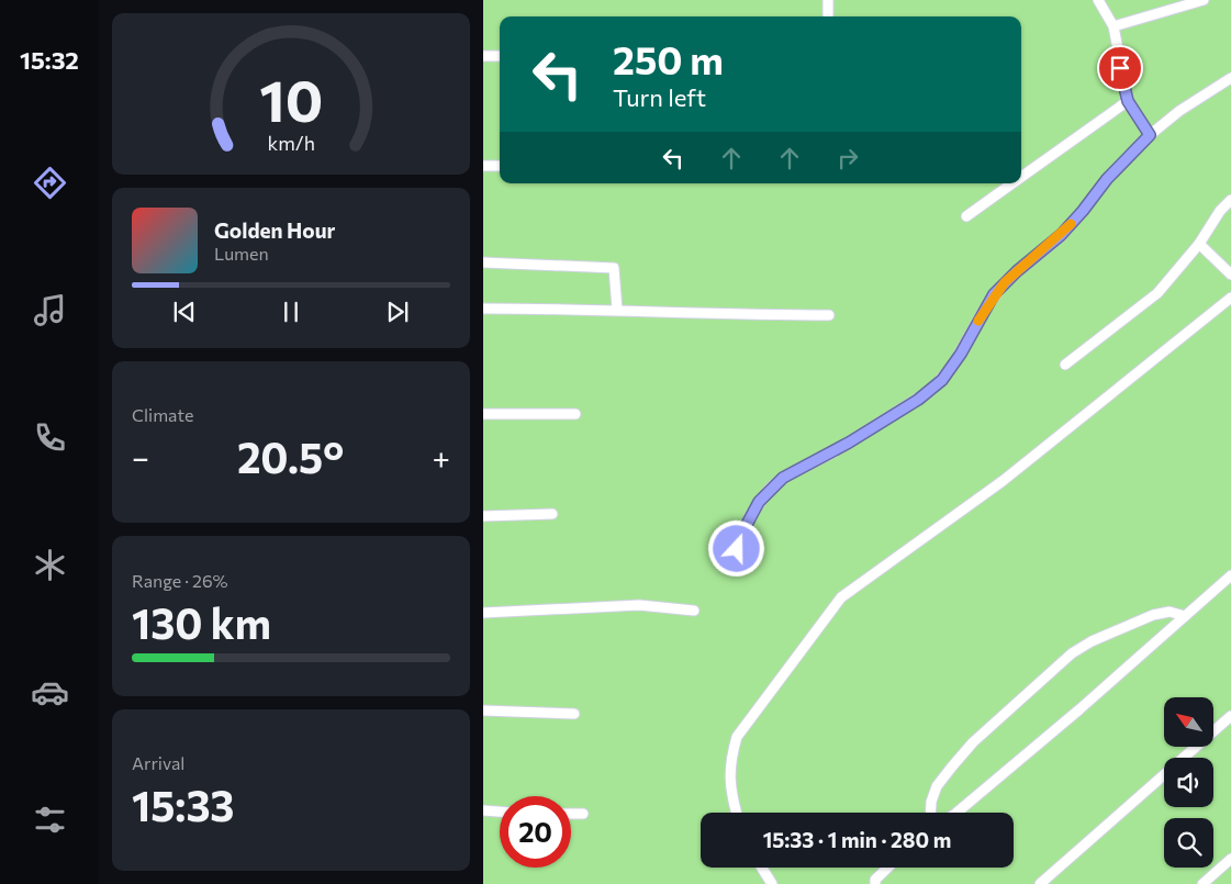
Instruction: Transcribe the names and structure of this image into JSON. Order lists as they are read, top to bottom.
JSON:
{
  "north": "top left",
  "page": {
    "tabs": "15:32",
    "turn": ["250 m", "Turn left"],
    "song": ["Golden Hour", "Lumen"],
    "tile": [
      "Climate",
      ["Range · 26%", "130 km"],
      ["Arrival", "15:33"]
    ],
    "heat": ["−", "20.5°", "+"],
    "limit": "20",
    "trip": "15:33 · 1 min · 280 m",
    "gauge": ["10", "km/h"]
  }
}
